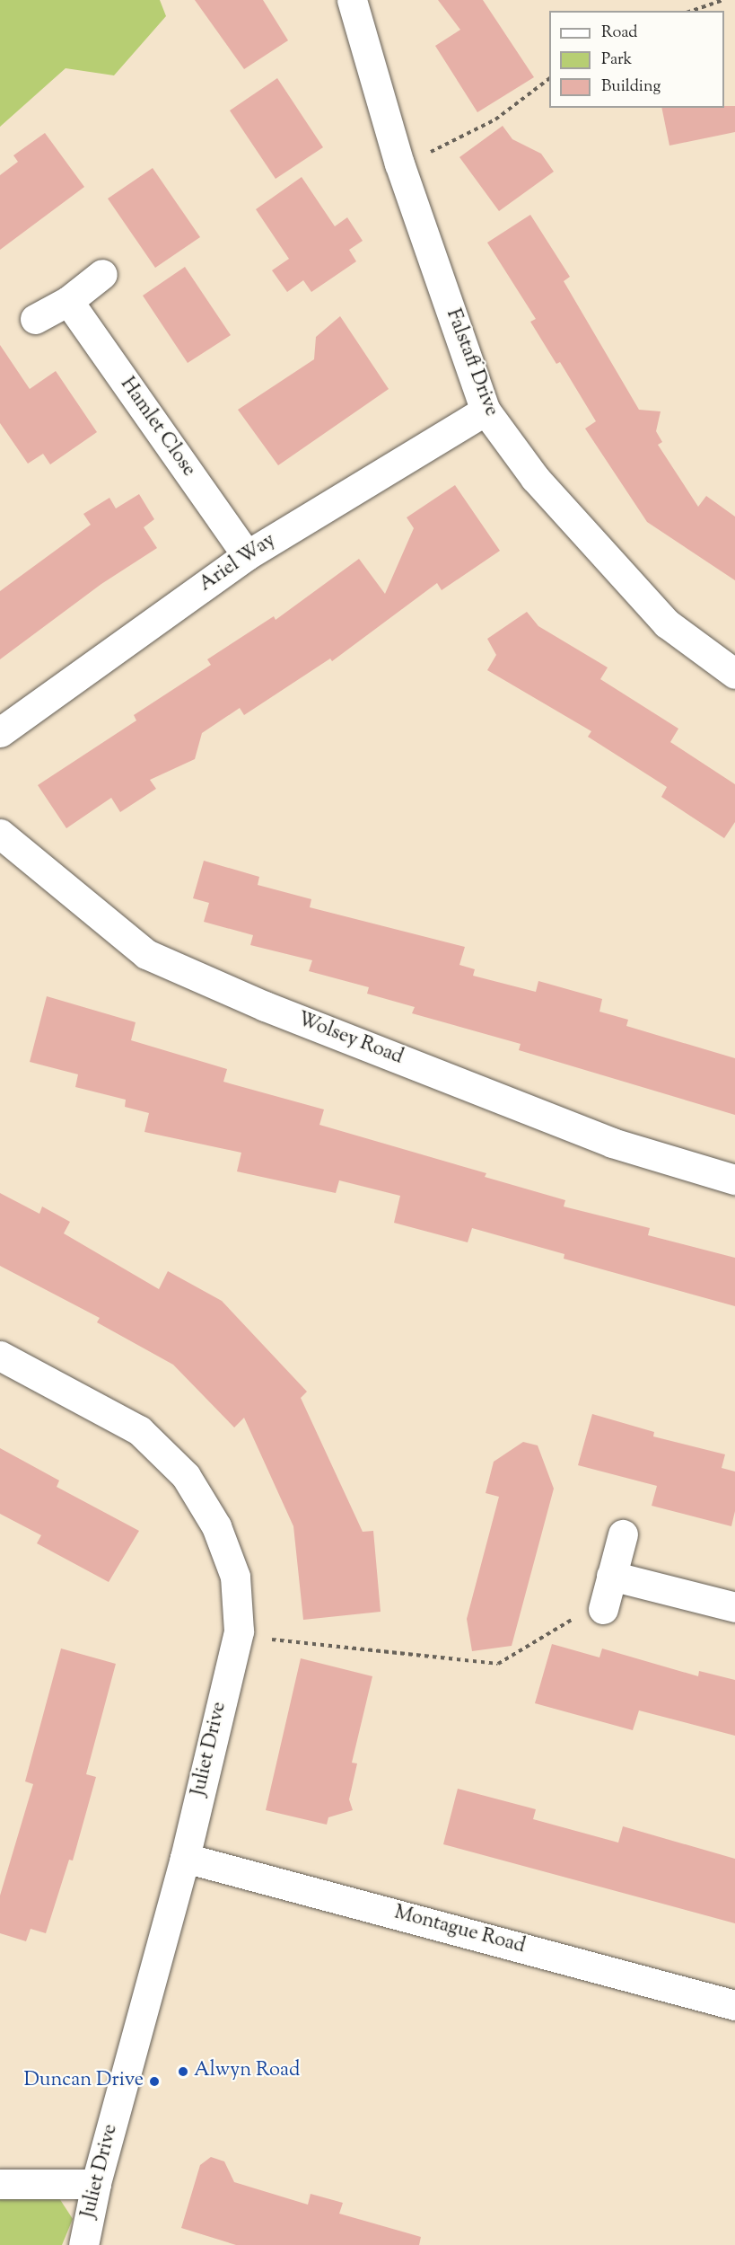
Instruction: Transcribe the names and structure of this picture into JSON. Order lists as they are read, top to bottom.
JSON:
{
  "streets": {
    "street": [
      "Falstaff Drive",
      "Hamlet Close",
      "Ariel Way",
      "Wolsey Road",
      "Juliet Drive",
      "Montague Road"
    ]
  },
  "crossings": [
    ["Falstaff Drive", "Ariel Way"],
    ["Hamlet Close", "Ariel Way"],
    ["Juliet Drive", "Montague Road"]
  ],
  "places": ["Alwyn Road", "Duncan Drive"],
  "legend": ["Road", "Park", "Building"]
}
